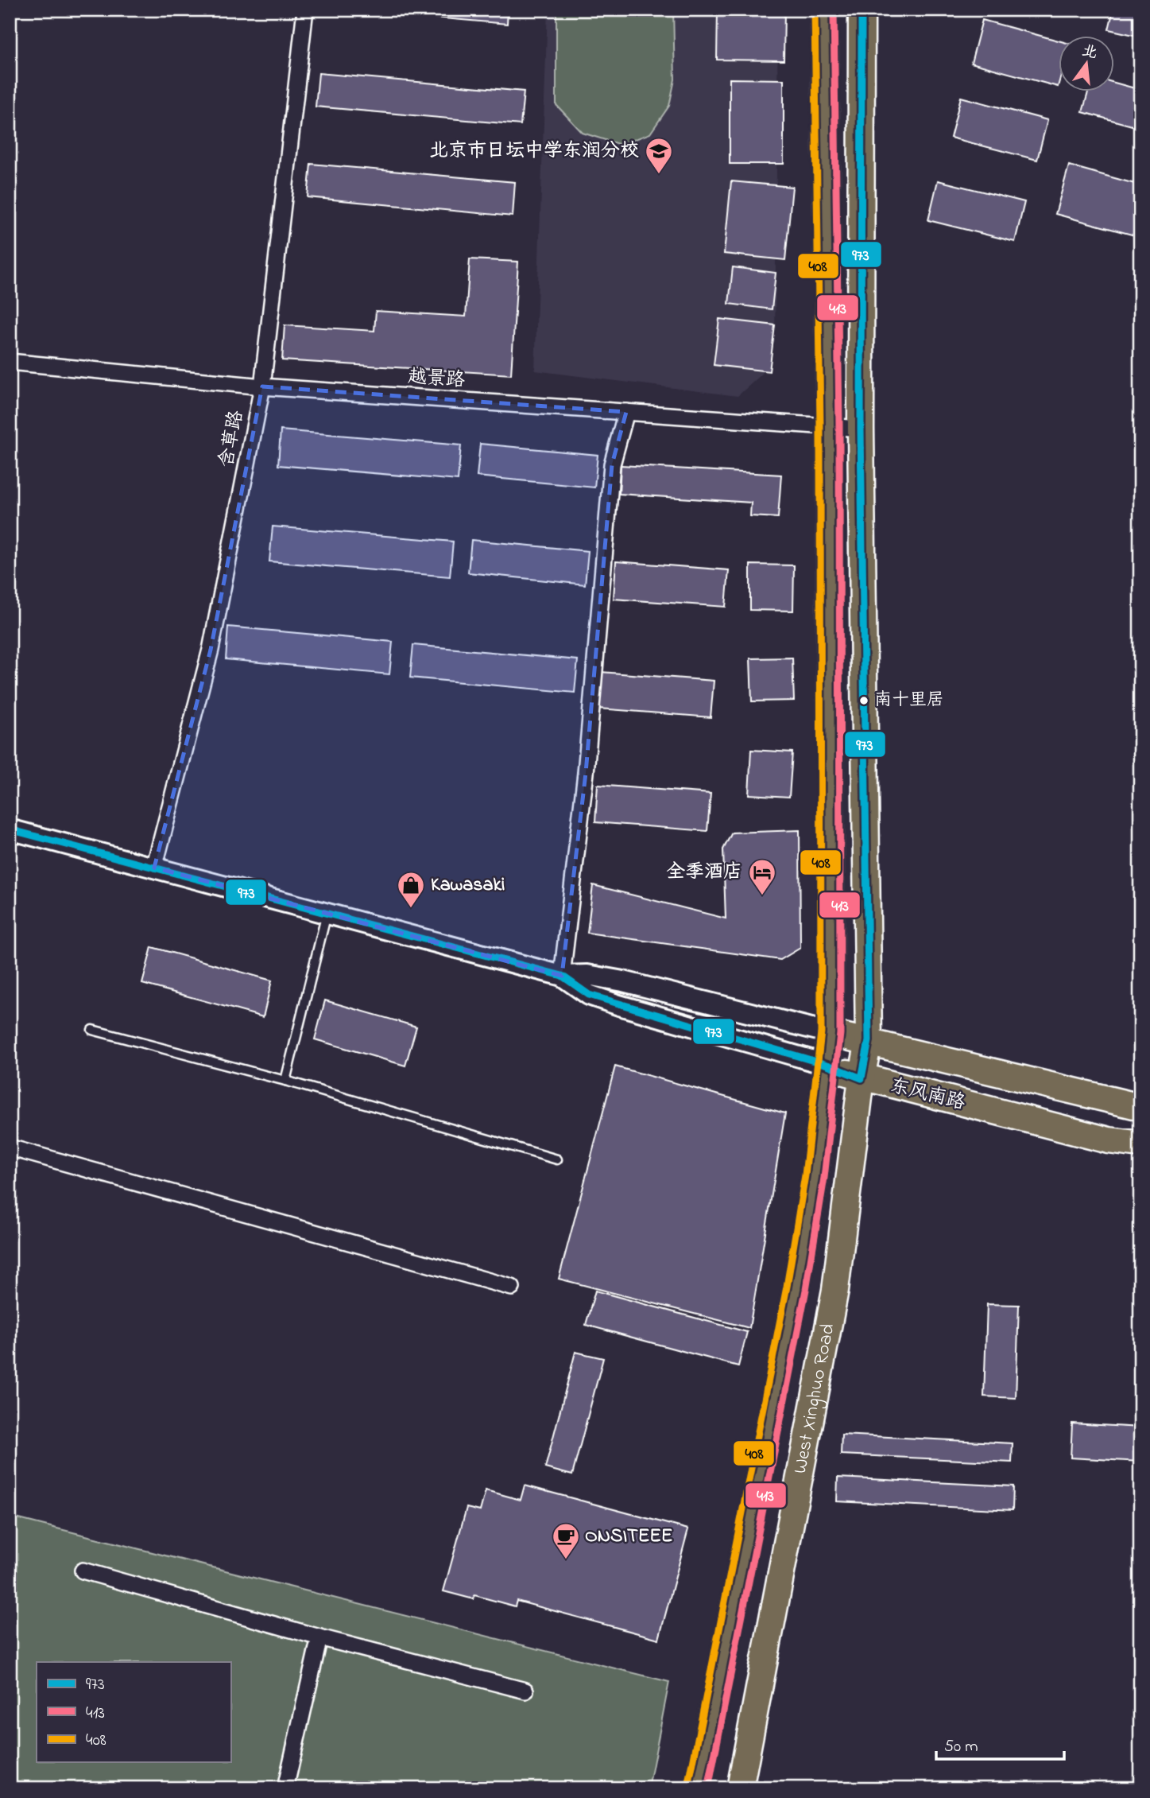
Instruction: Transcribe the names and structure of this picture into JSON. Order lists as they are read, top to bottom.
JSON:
{
  "streets": {
    "main road": ["东风南路", "West Xinghuo Road"],
    "street": ["越景路", "含草路"]
  },
  "crossings": [
    ["越景路", "含草路"],
    ["越景路", "West Xinghuo Road"],
    ["含草路", "东风南路"],
    ["东风南路", "West Xinghuo Road"]
  ],
  "places": {
    "school or university": ["北京市日坛中学东润分校"],
    "other": ["南十里居"],
    "hotel": ["全季酒店"],
    "shop": ["Kawasaki"],
    "cafe": ["ONSITEEE"]
  },
  "lines": ["transit line 973", "transit line 413", "transit line 408"],
  "legend": ["973", "413", "408"],
  "scale_bar": "50 m",
  "north": "top"
}
